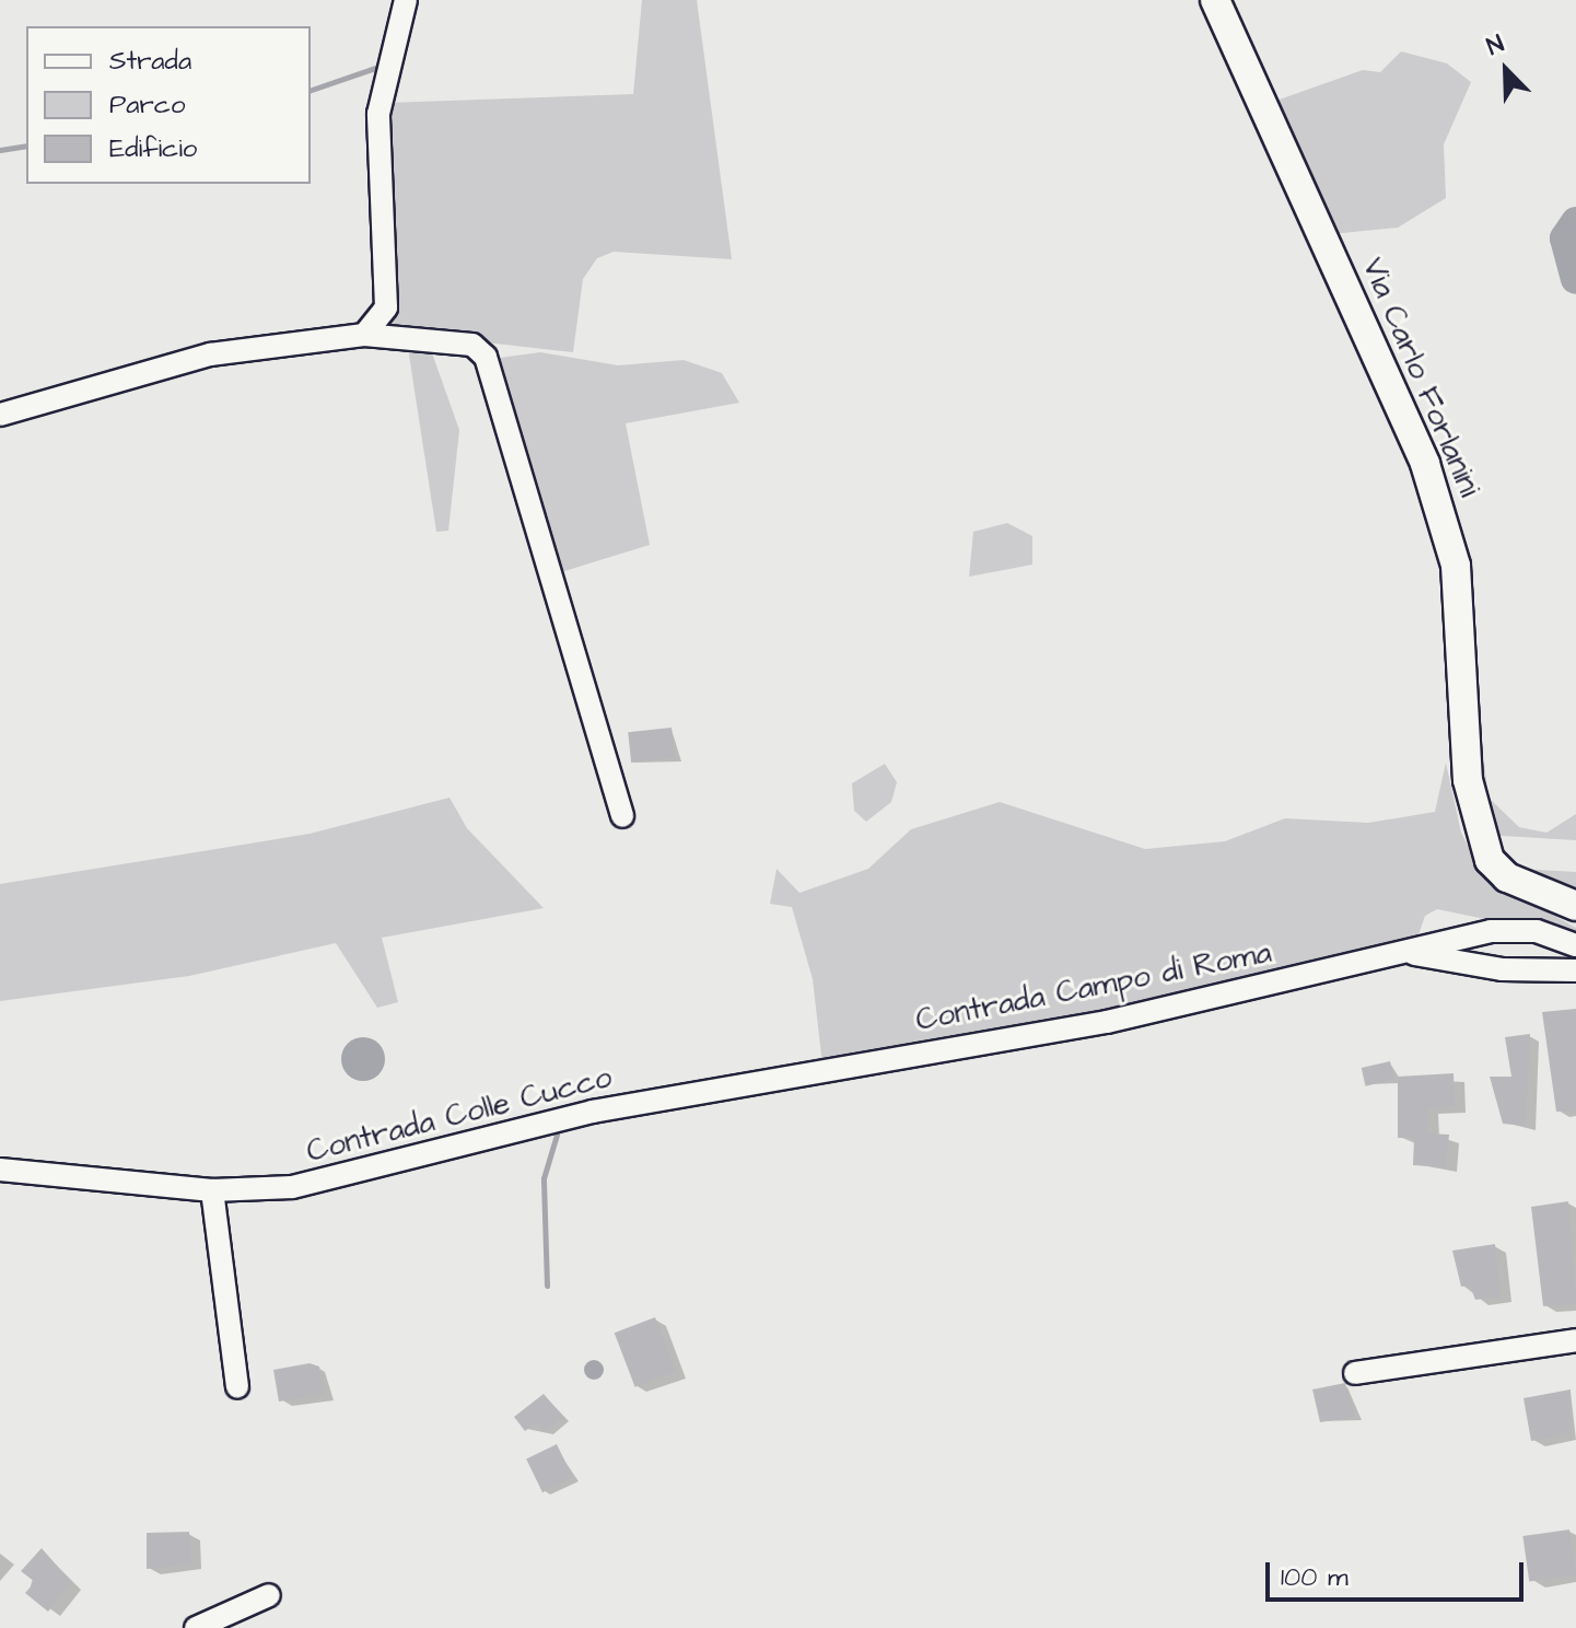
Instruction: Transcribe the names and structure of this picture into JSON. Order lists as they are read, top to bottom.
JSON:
{
  "streets": {
    "main road": ["Via Carlo Forlanini"],
    "street": ["Contrada Campo di Roma", "Contrada Colle Cucco"]
  },
  "crossings": [
    ["Contrada Campo di Roma", "Contrada Colle Cucco"]
  ],
  "legend": ["Strada", "Parco", "Edificio"],
  "scale_bar": "100 m",
  "north": "top left"
}
